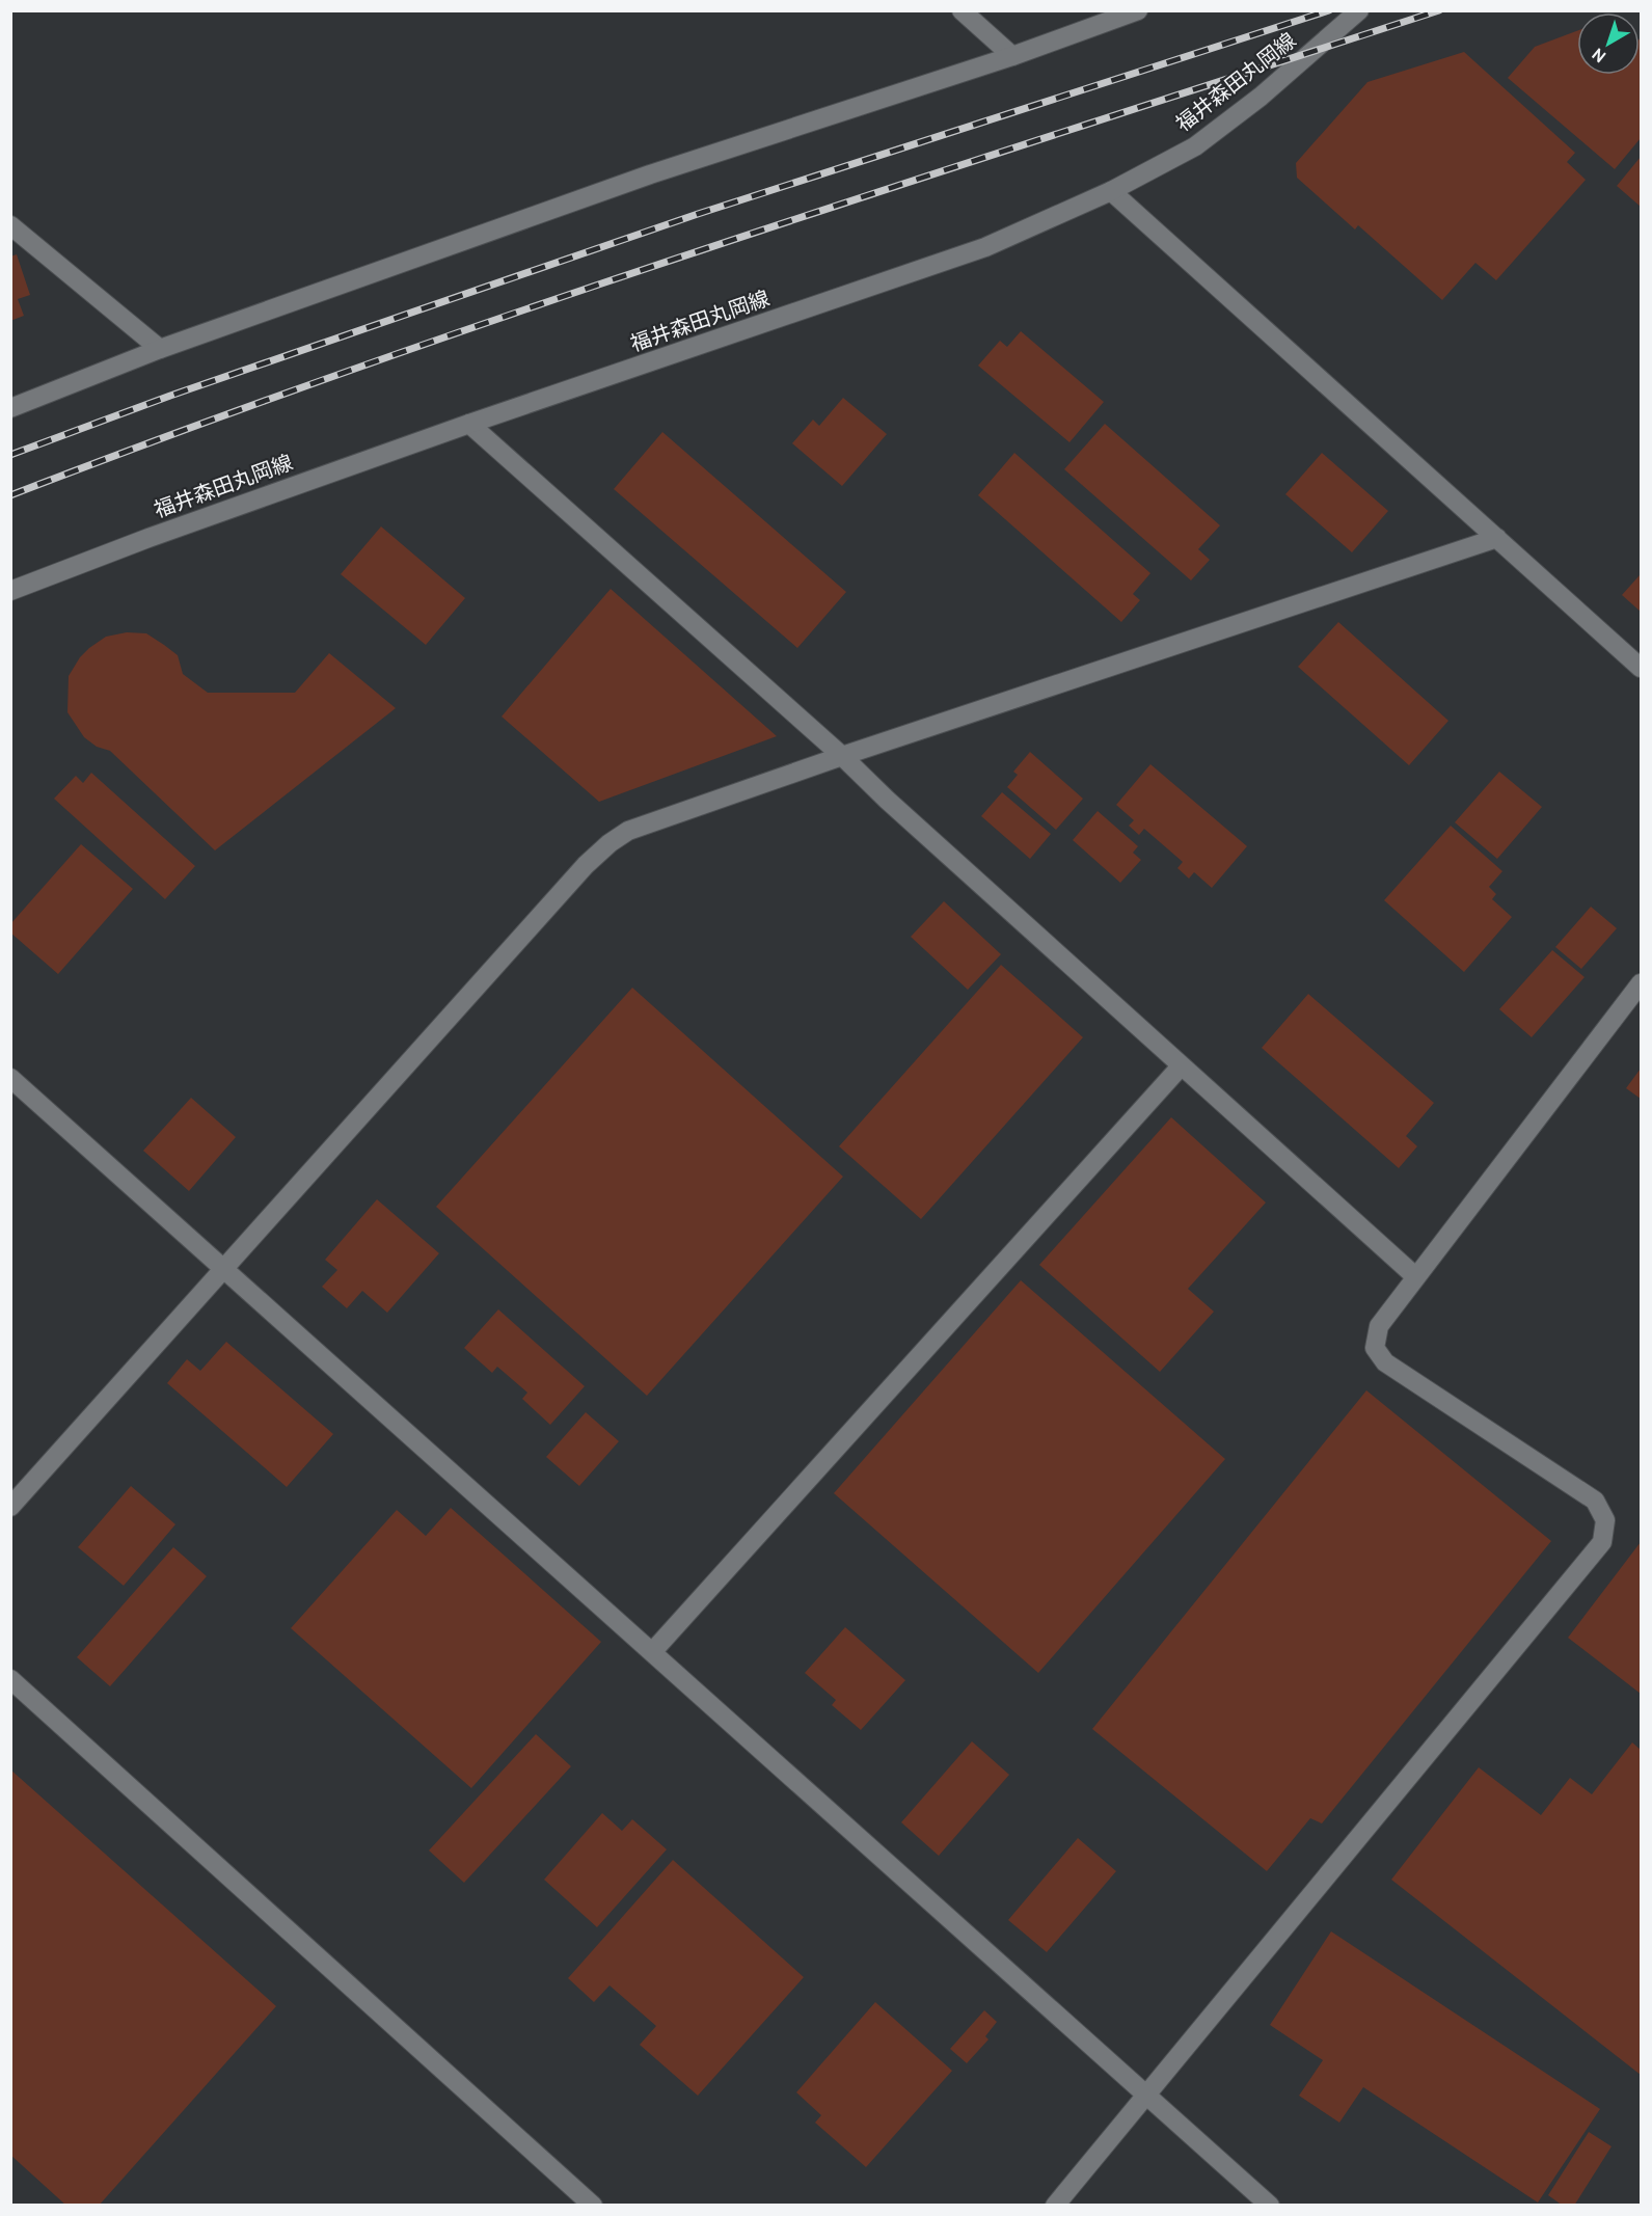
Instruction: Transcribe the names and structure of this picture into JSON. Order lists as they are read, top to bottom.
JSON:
{
  "streets": {
    "street": ["福井森田丸岡線"]
  },
  "north": "bottom left"
}
